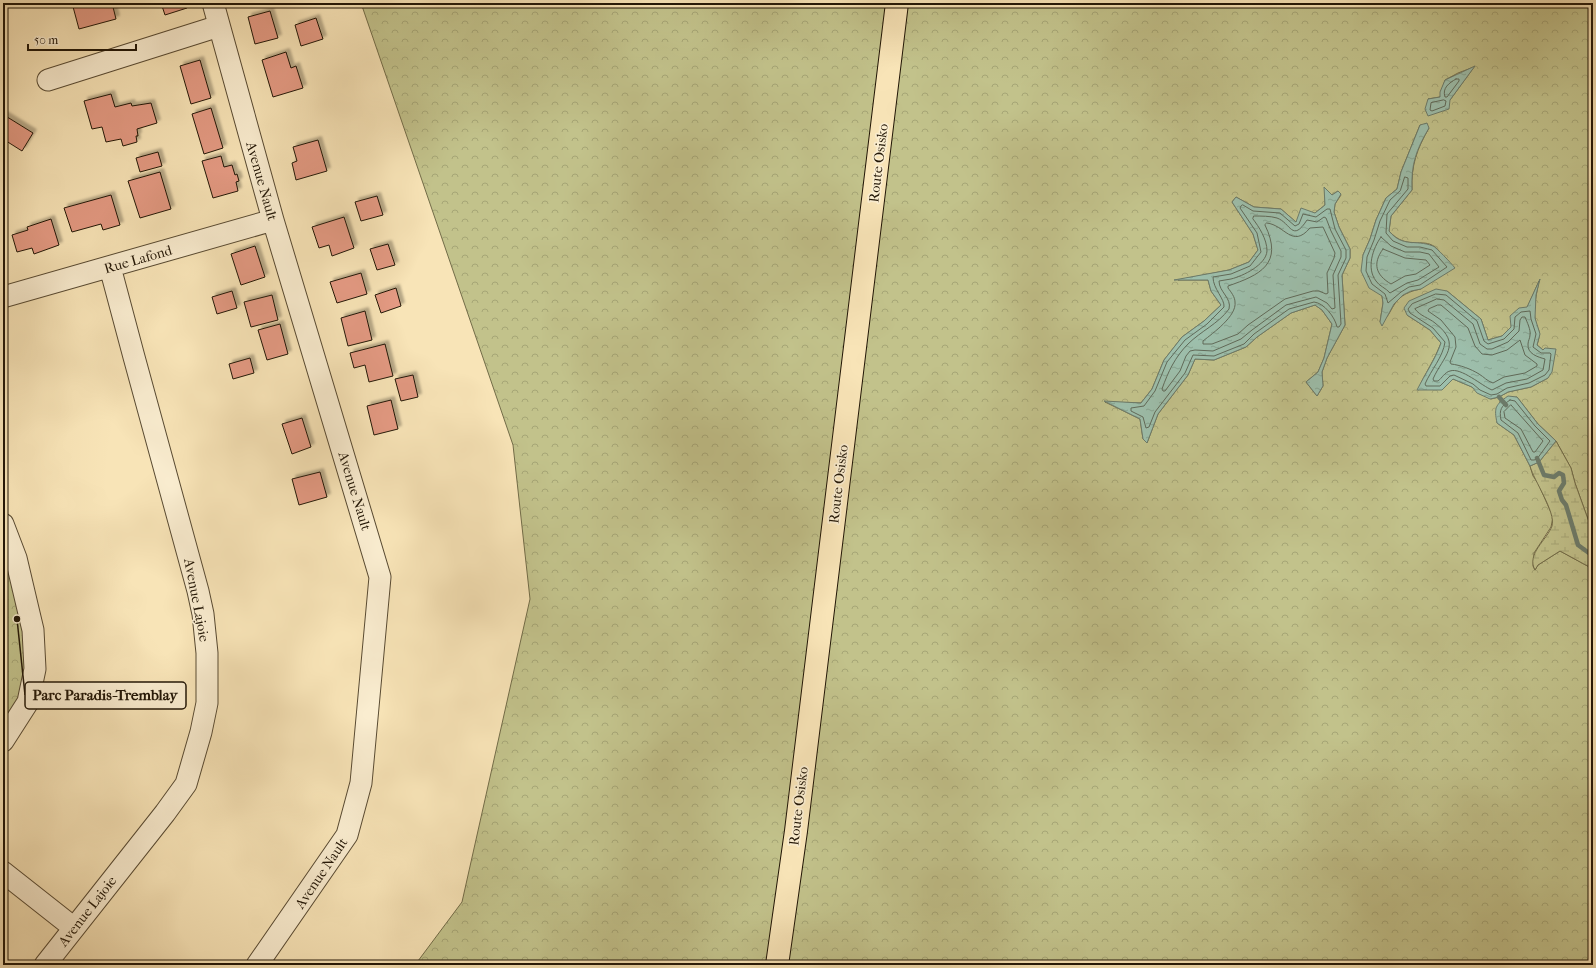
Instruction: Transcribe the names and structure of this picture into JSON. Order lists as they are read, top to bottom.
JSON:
{
  "streets": {
    "highway": ["Route Osisko"],
    "street": ["Avenue Nault", "Rue Lafond", "Avenue Lajoie"]
  },
  "crossings": [
    ["Avenue Nault", "Rue Lafond"],
    ["Rue Lafond", "Avenue Lajoie"]
  ],
  "places": ["Parc Paradis-Tremblay"],
  "scale_bar": "50 m"
}
